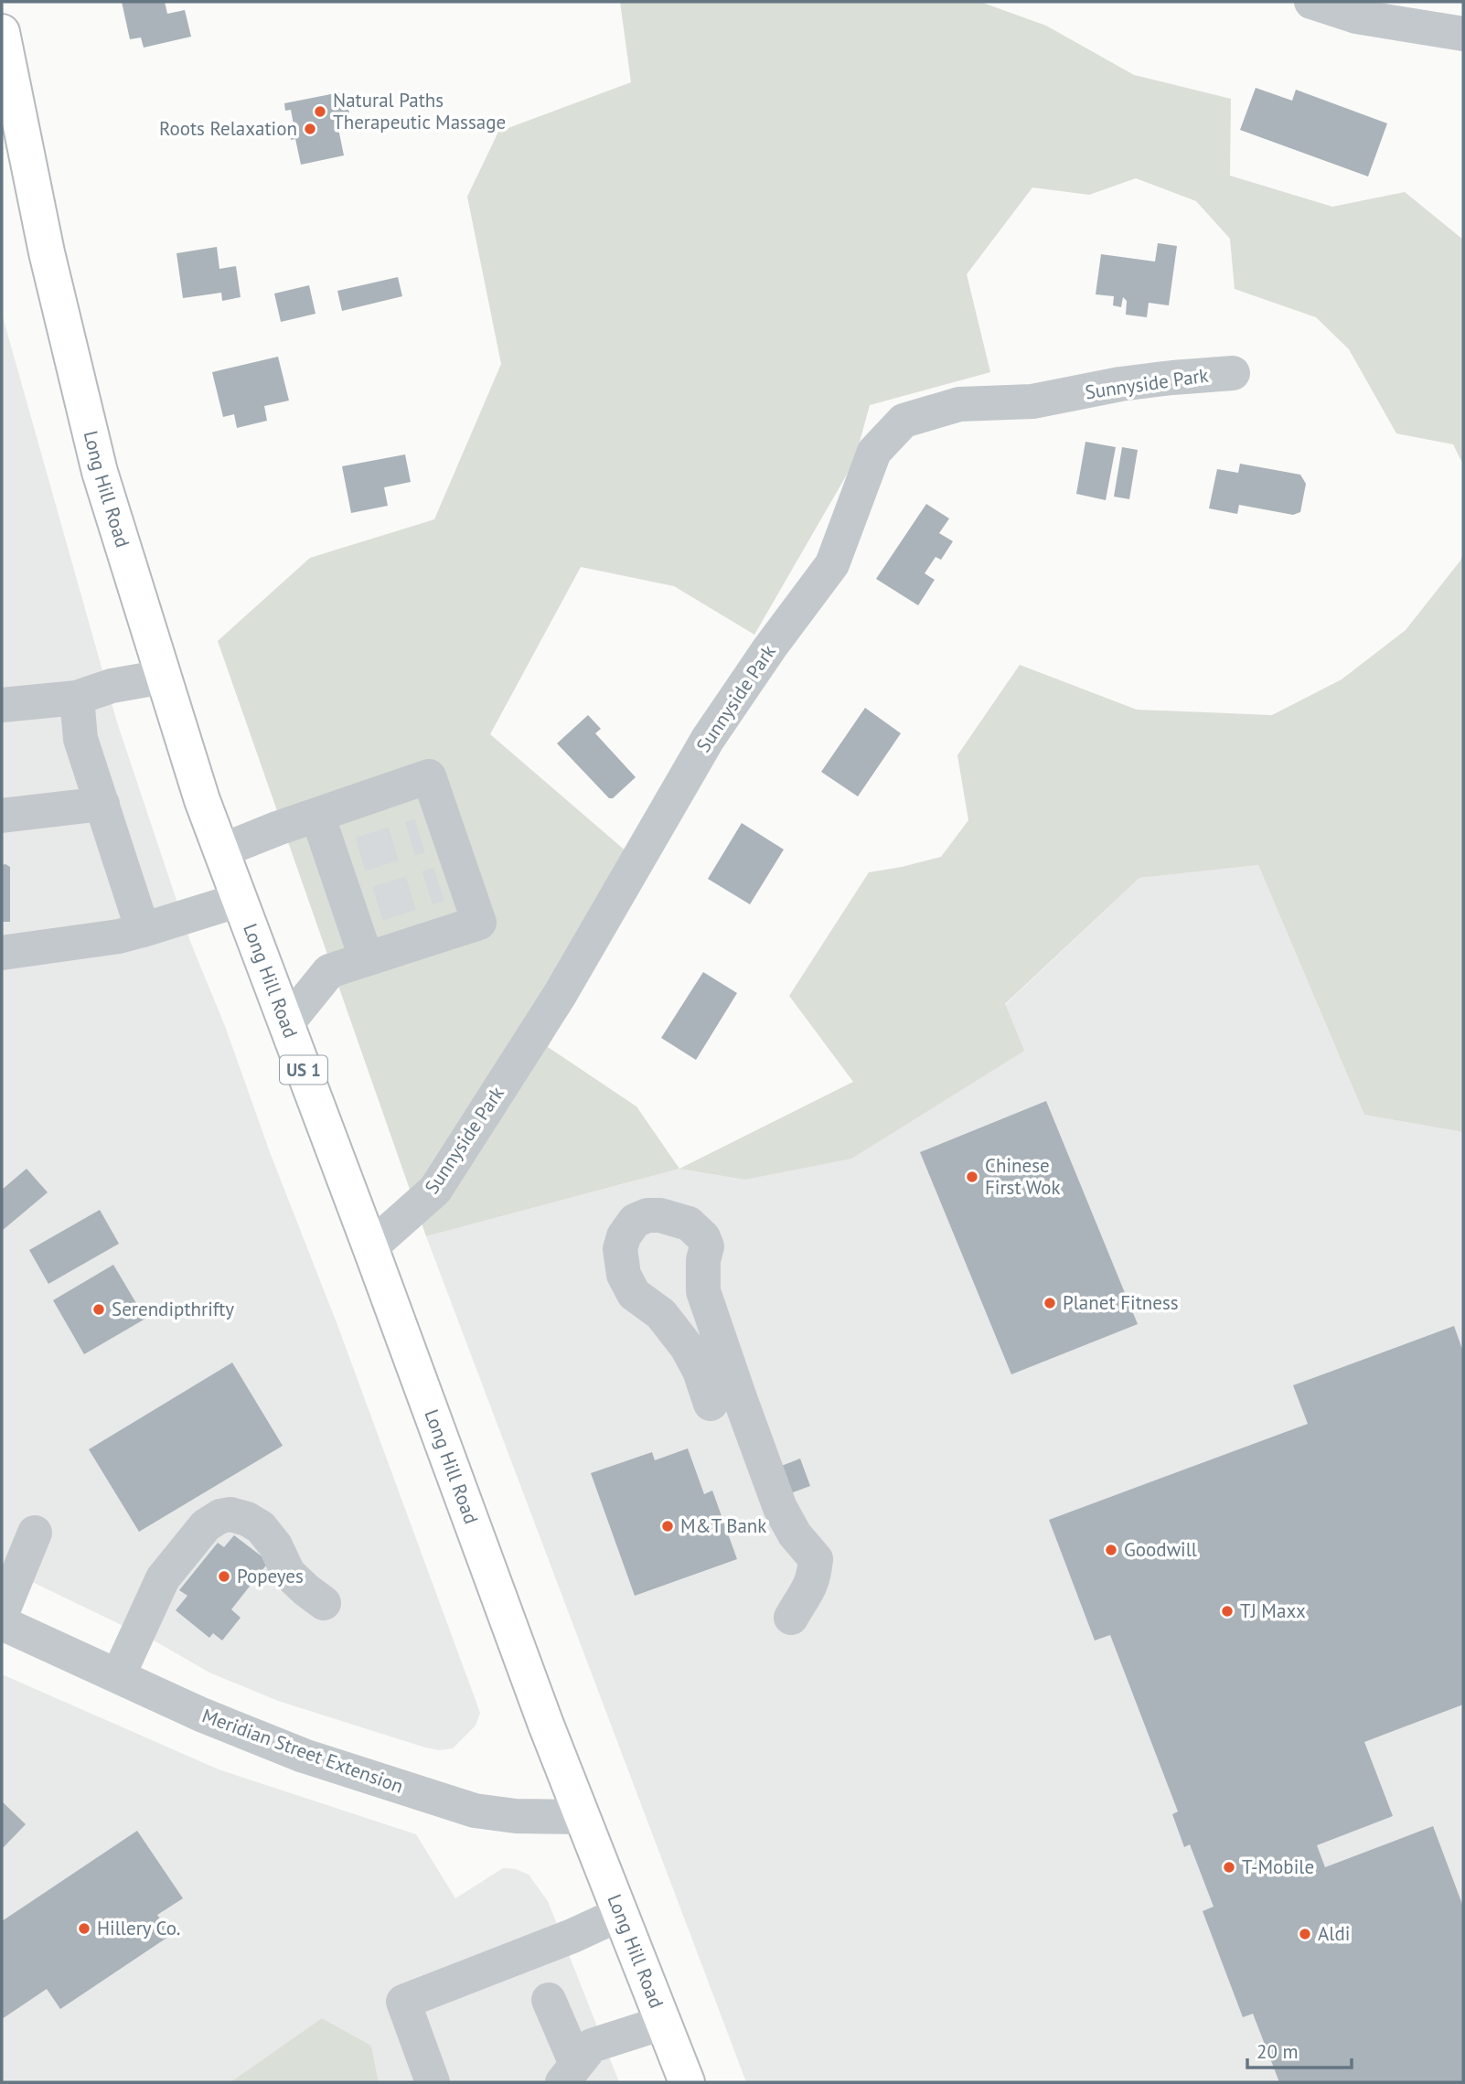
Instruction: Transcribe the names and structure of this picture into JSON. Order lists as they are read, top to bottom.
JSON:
{
  "streets": {
    "main road": ["Long Hill Road", "US 1"],
    "street": ["Sunnyside Park", "Meridian Street Extension"]
  },
  "crossings": [
    ["Sunnyside Park", "Long Hill Road"],
    ["Long Hill Road", "Meridian Street Extension"]
  ],
  "places": [
    "Natural Paths Therapeutic Massage",
    "Roots Relaxation",
    "Chinese First Wok",
    "Planet Fitness",
    "Serendipthrifty",
    "M&T Bank",
    "Goodwill",
    "Popeyes",
    "TJ Maxx",
    "T-Mobile",
    "Hillery Co.",
    "Aldi"
  ],
  "scale_bar": "20 m"
}
